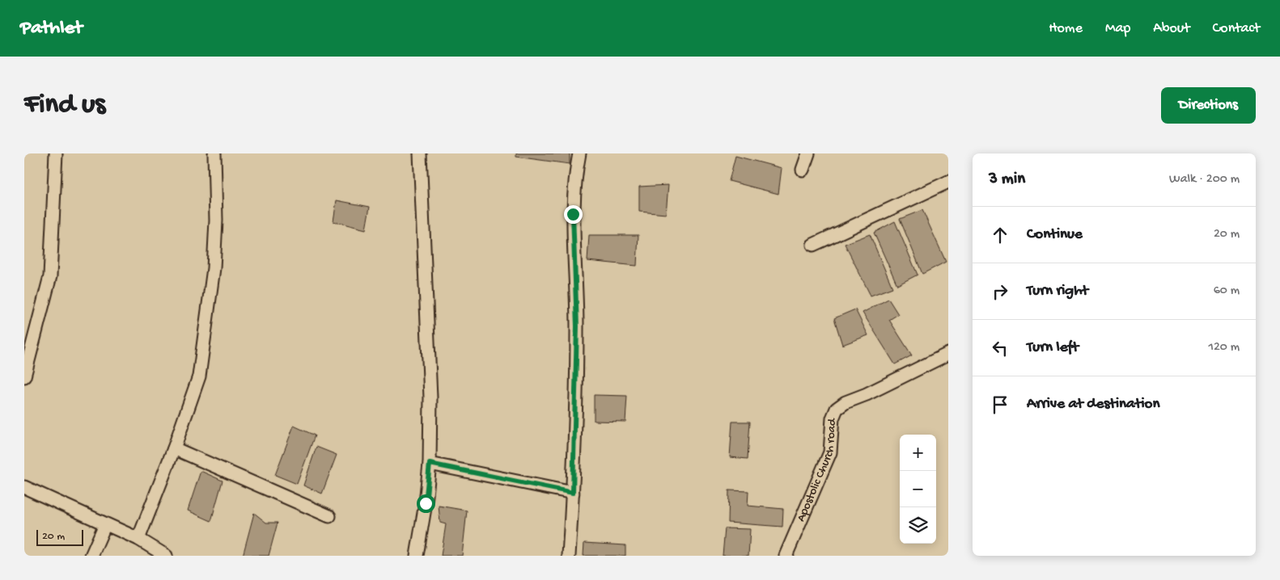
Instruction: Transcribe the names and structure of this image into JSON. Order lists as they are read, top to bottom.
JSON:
{
  "streets": {
    "street": ["Apostolic Church road"]
  },
  "scale_bar": "20 m",
  "page": {
    "header": "Pathlet",
    "nav": [
      "Home",
      "Map",
      "About",
      "Contact"
    ],
    "buttons": "Directions",
    "title": "Find us",
    "heading": ["3 min", "Walk · 200 m"],
    "list": [
      ["Continue", "20 m"],
      ["Turn right", "60 m"],
      ["Turn left", "120 m"],
      "Arrive at destination"
    ],
    "map_buttons": ["+", "−"],
    "scale": "20 m"
  }
}
